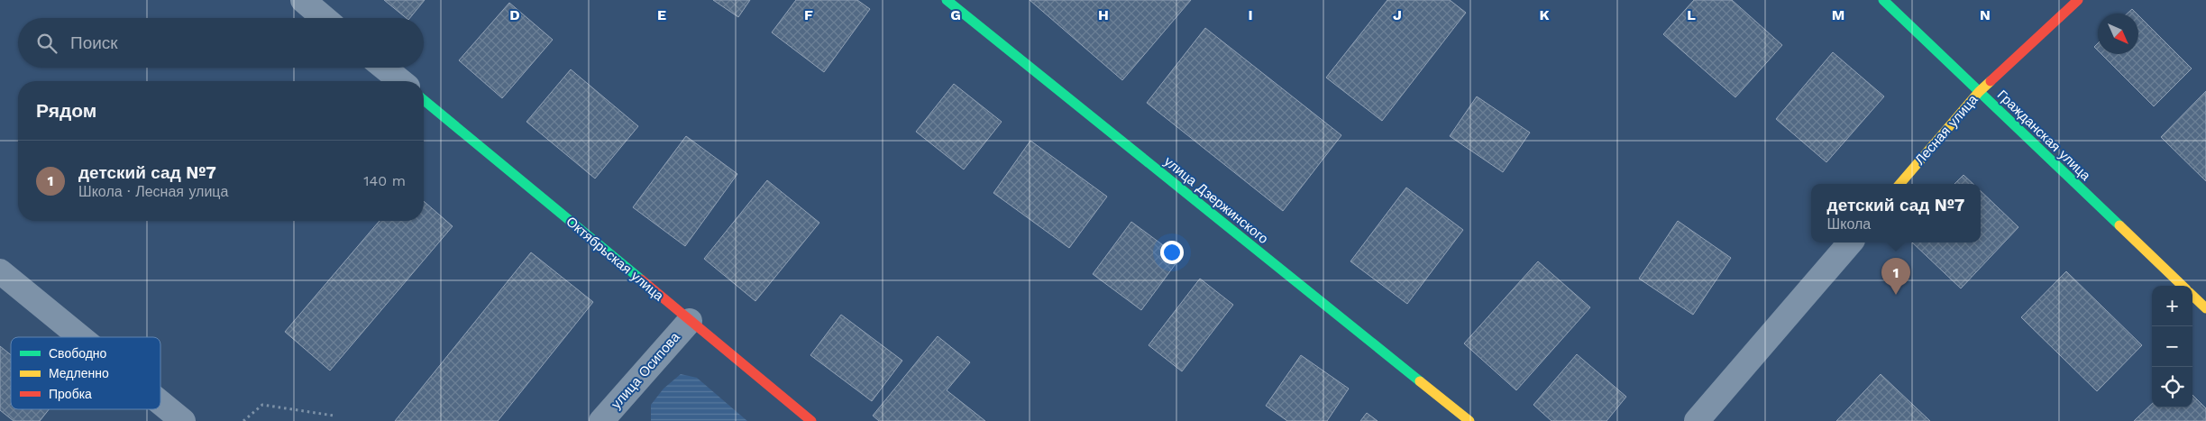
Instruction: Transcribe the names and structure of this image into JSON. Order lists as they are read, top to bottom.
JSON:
{
  "streets": {
    "street": [
      "Лесная улица",
      "Гражданская улица",
      "улица Дзержинского",
      "Октябрьская улица",
      "улица Осипова"
    ]
  },
  "crossings": [
    ["Лесная улица", "Гражданская улица"],
    ["Октябрьская улица", "улица Осипова"]
  ],
  "legend": ["Свободно", "Медленно", "Пробка"],
  "north": "bottom right",
  "page": {
    "search": "Поиск",
    "heading": "Рядом",
    "list": [
      {
        "mark": "1",
        "name": "детский сад №7",
        "note": "Школа · Лесная улица",
        "value": "140 m"
      }
    ],
    "popup": ["детский сад №7", "Школа"],
    "pins": "1",
    "map_buttons": ["+", "−"]
  },
  "grid": {
    "columns": [
      "D",
      "E",
      "F",
      "G",
      "H",
      "I",
      "J",
      "K",
      "L",
      "M",
      "N"
    ]
  }
}
